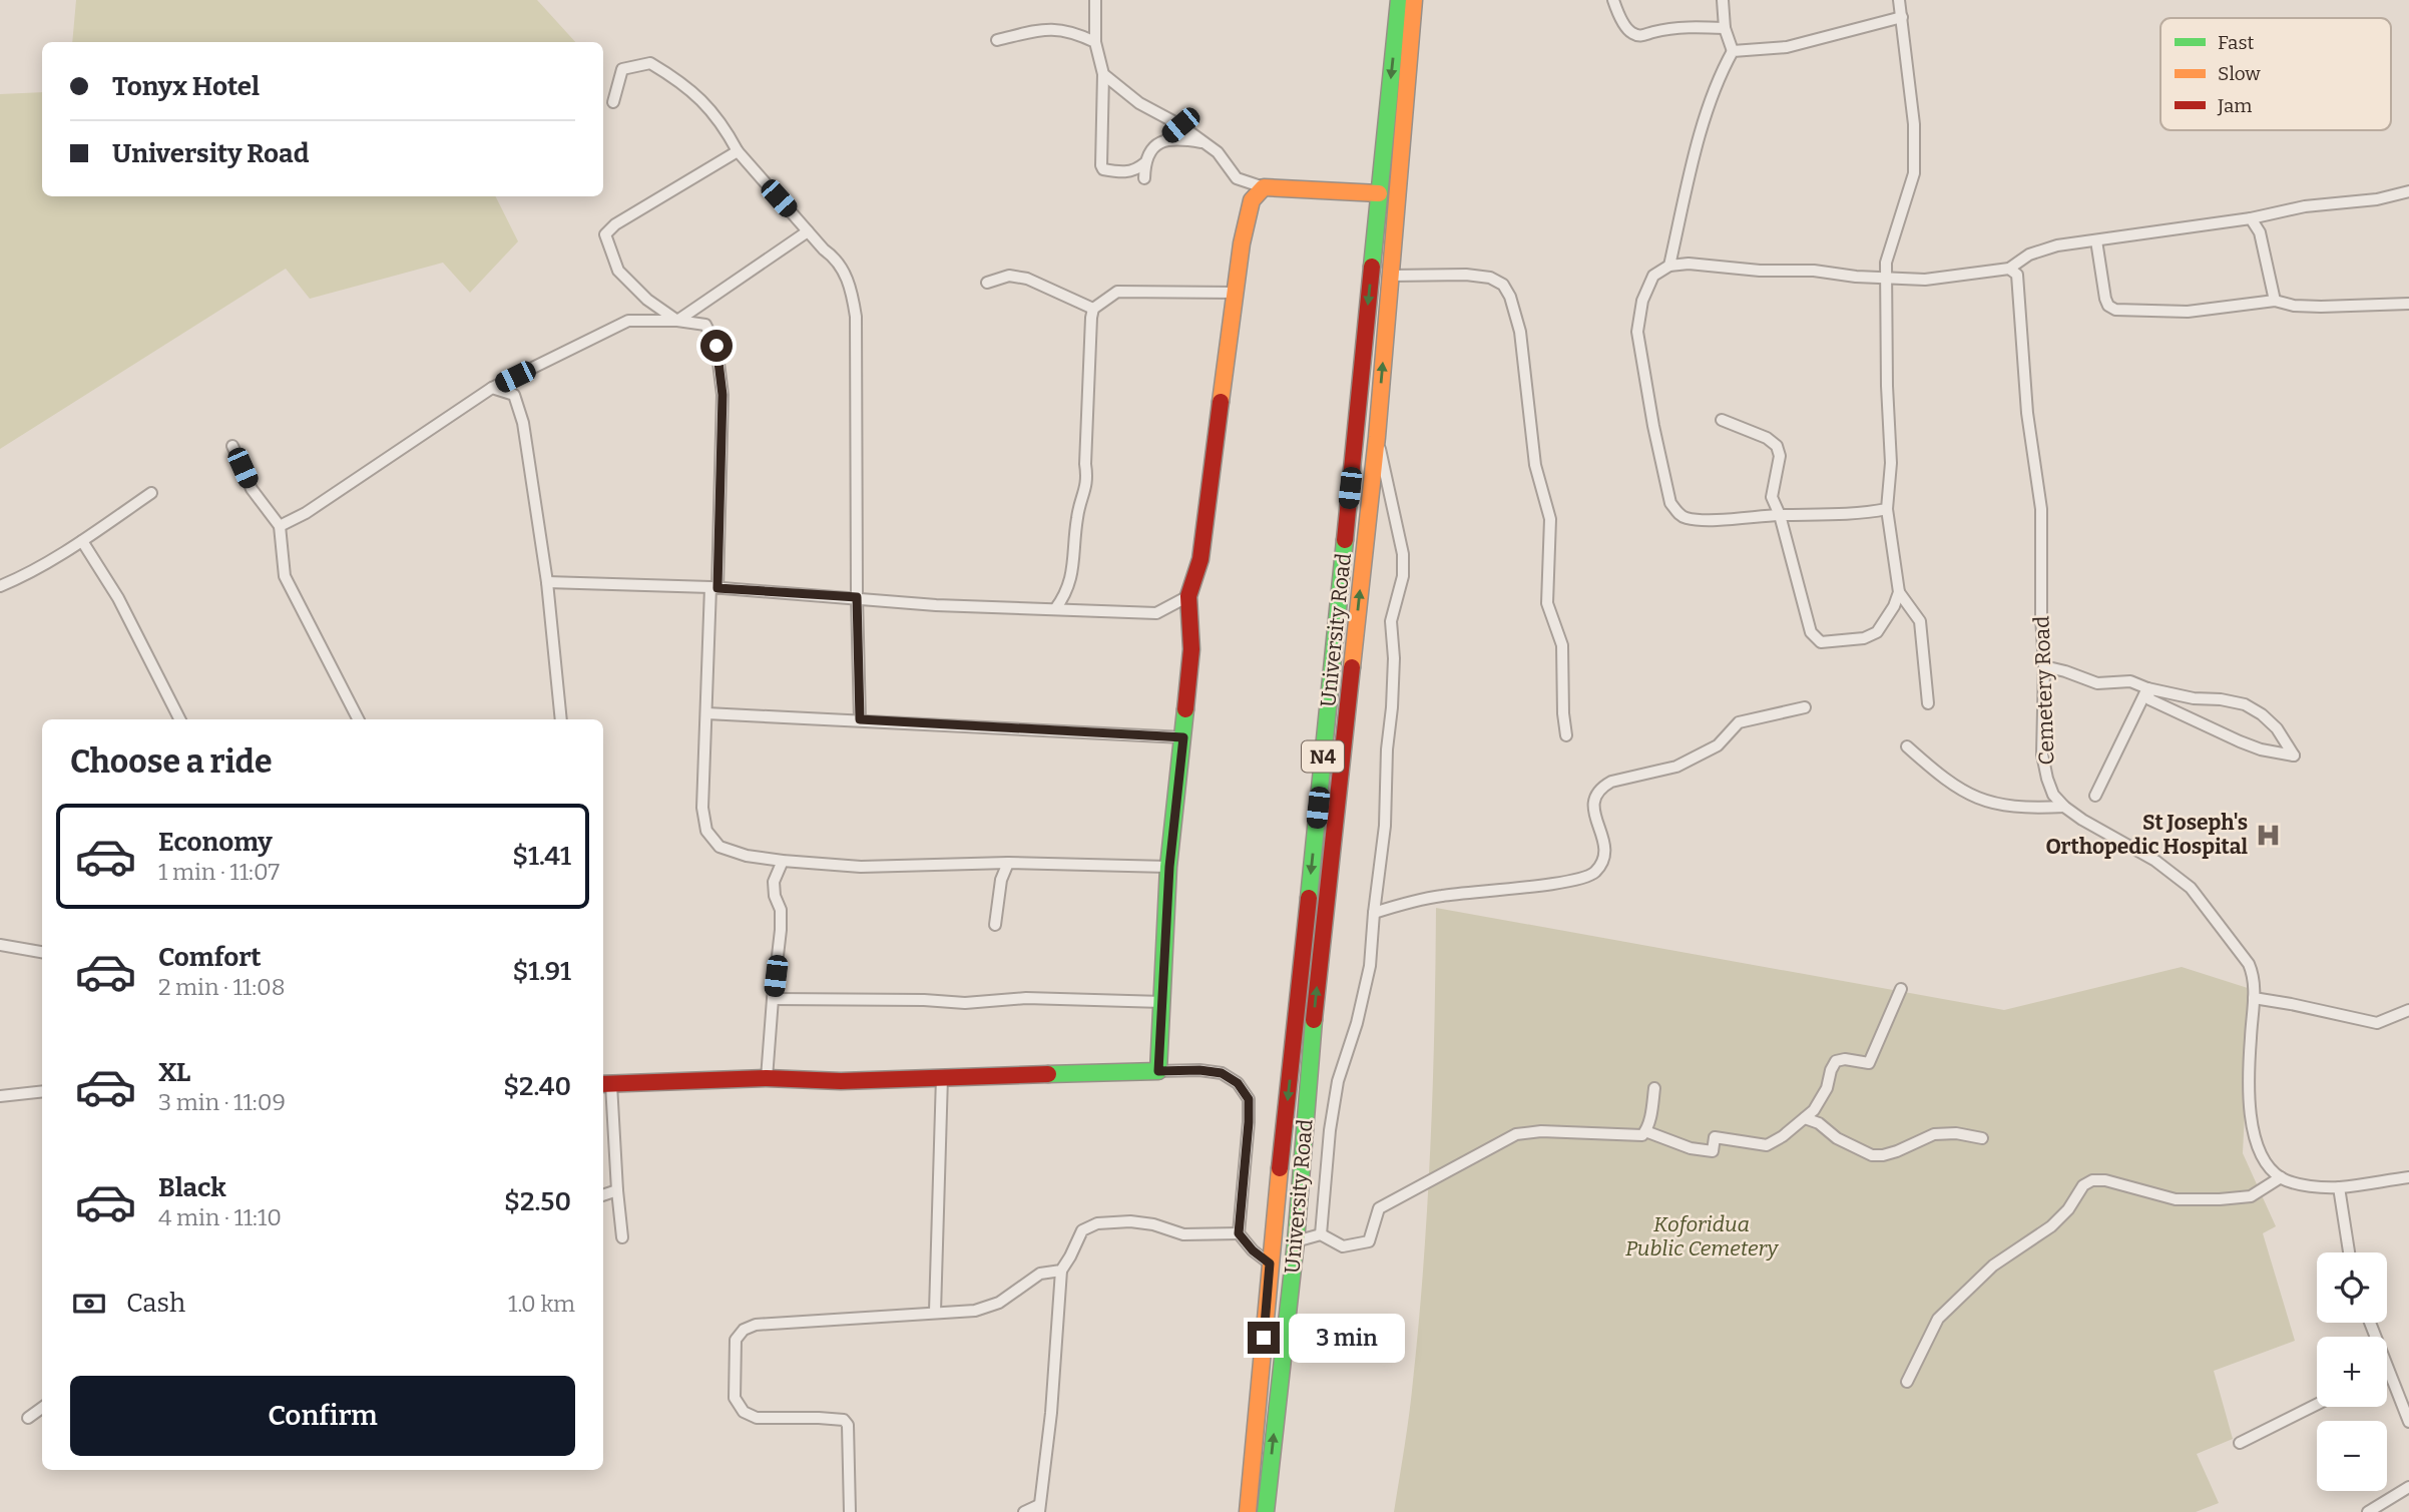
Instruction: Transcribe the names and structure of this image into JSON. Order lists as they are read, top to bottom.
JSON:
{
  "streets": {
    "main road": ["University Road", "N4"],
    "street": ["Cemetery Road"]
  },
  "parks": ["Koforidua Public Cemetery"],
  "places": {
    "hospital": ["St Joseph's Orthopedic Hospital"]
  },
  "legend": ["Fast", "Slow", "Jam"],
  "page": {
    "banner": ["Tonyx Hotel", "University Road"],
    "heading": "Choose a ride",
    "list": [
      {
        "name": "Economy",
        "note": "1 min · 11:07",
        "value": "$1.41"
      },
      {
        "name": "Comfort",
        "note": "2 min · 11:08",
        "value": "$1.91"
      },
      {
        "name": "XL",
        "note": "3 min · 11:09",
        "value": "$2.40"
      },
      {
        "name": "Black",
        "note": "4 min · 11:10",
        "value": "$2.50"
      }
    ],
    "map_buttons": ["+", "−"],
    "pay": ["Cash", "1.0 km"],
    "bubble": "3 min",
    "buttons": "Confirm"
  }
}
